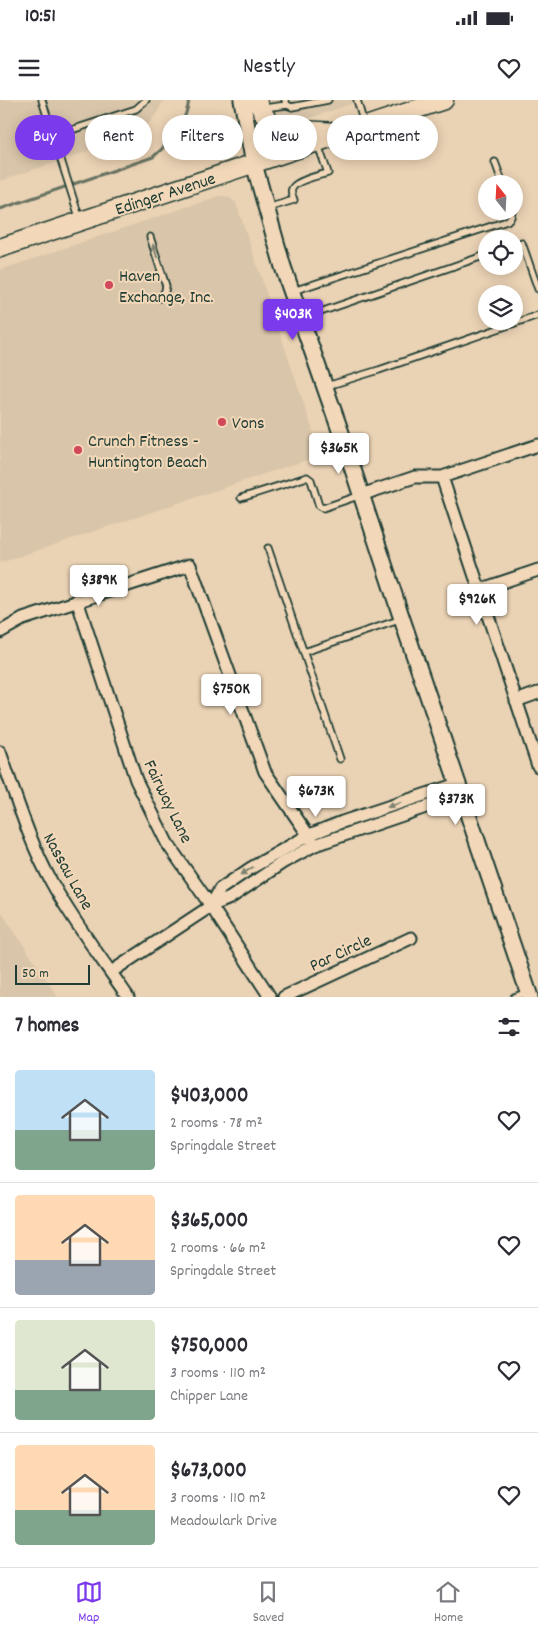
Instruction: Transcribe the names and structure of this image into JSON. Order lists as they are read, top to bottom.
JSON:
{
  "streets": {
    "main road": ["Edinger Avenue"],
    "street": ["Fairway Lane", "Nassau Lane", "Par Circle"]
  },
  "places": ["Haven Exchange, Inc.", "Vons", "Crunch Fitness - Huntington Beach"],
  "scale_bar": "50 m",
  "north": "top",
  "page": {
    "status": "10:51",
    "header": "Nestly",
    "chip": [
      "Buy",
      "Rent",
      "Filters",
      "New",
      "Apartment"
    ],
    "price": [
      "$403K",
      "$365K",
      "$389K",
      "$926K",
      "$750K",
      "$673K",
      "$373K"
    ],
    "scale": "50 m",
    "heading": "7 homes",
    "list": [
      {
        "name": "$403,000",
        "note": "2 rooms · 78 m² · Springdale Street"
      },
      {
        "name": "$365,000",
        "note": "2 rooms · 66 m² · Springdale Street"
      },
      {
        "name": "$750,000",
        "note": "3 rooms · 110 m² · Chipper Lane"
      },
      {
        "name": "$673,000",
        "note": "3 rooms · 110 m² · Meadowlark Drive"
      }
    ],
    "tabs": ["Map", "Saved", "Home"]
  }
}
